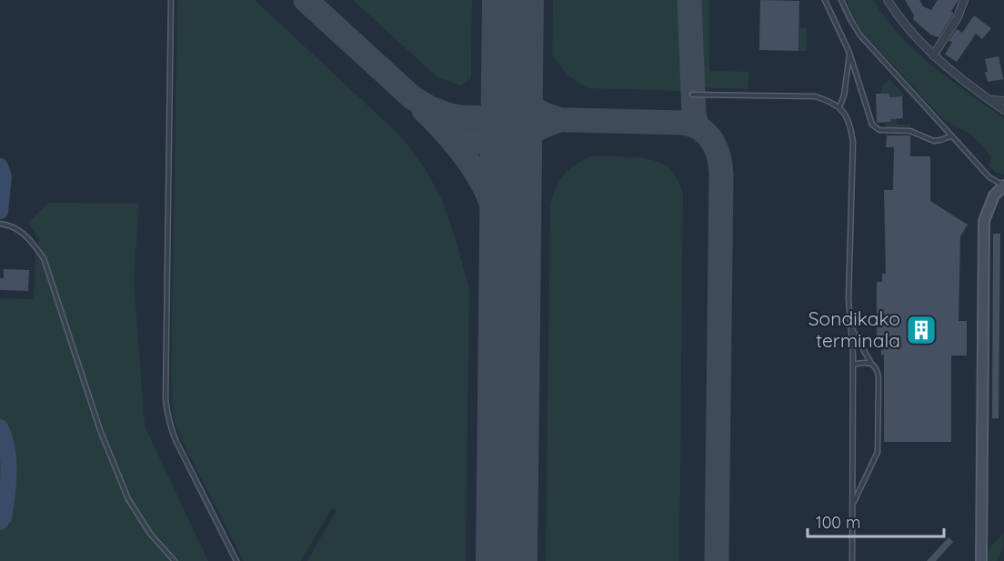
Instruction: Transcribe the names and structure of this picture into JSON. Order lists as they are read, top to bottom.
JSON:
{
  "places": {
    "building": ["Sondikako terminala"]
  },
  "scale_bar": "100 m"
}
